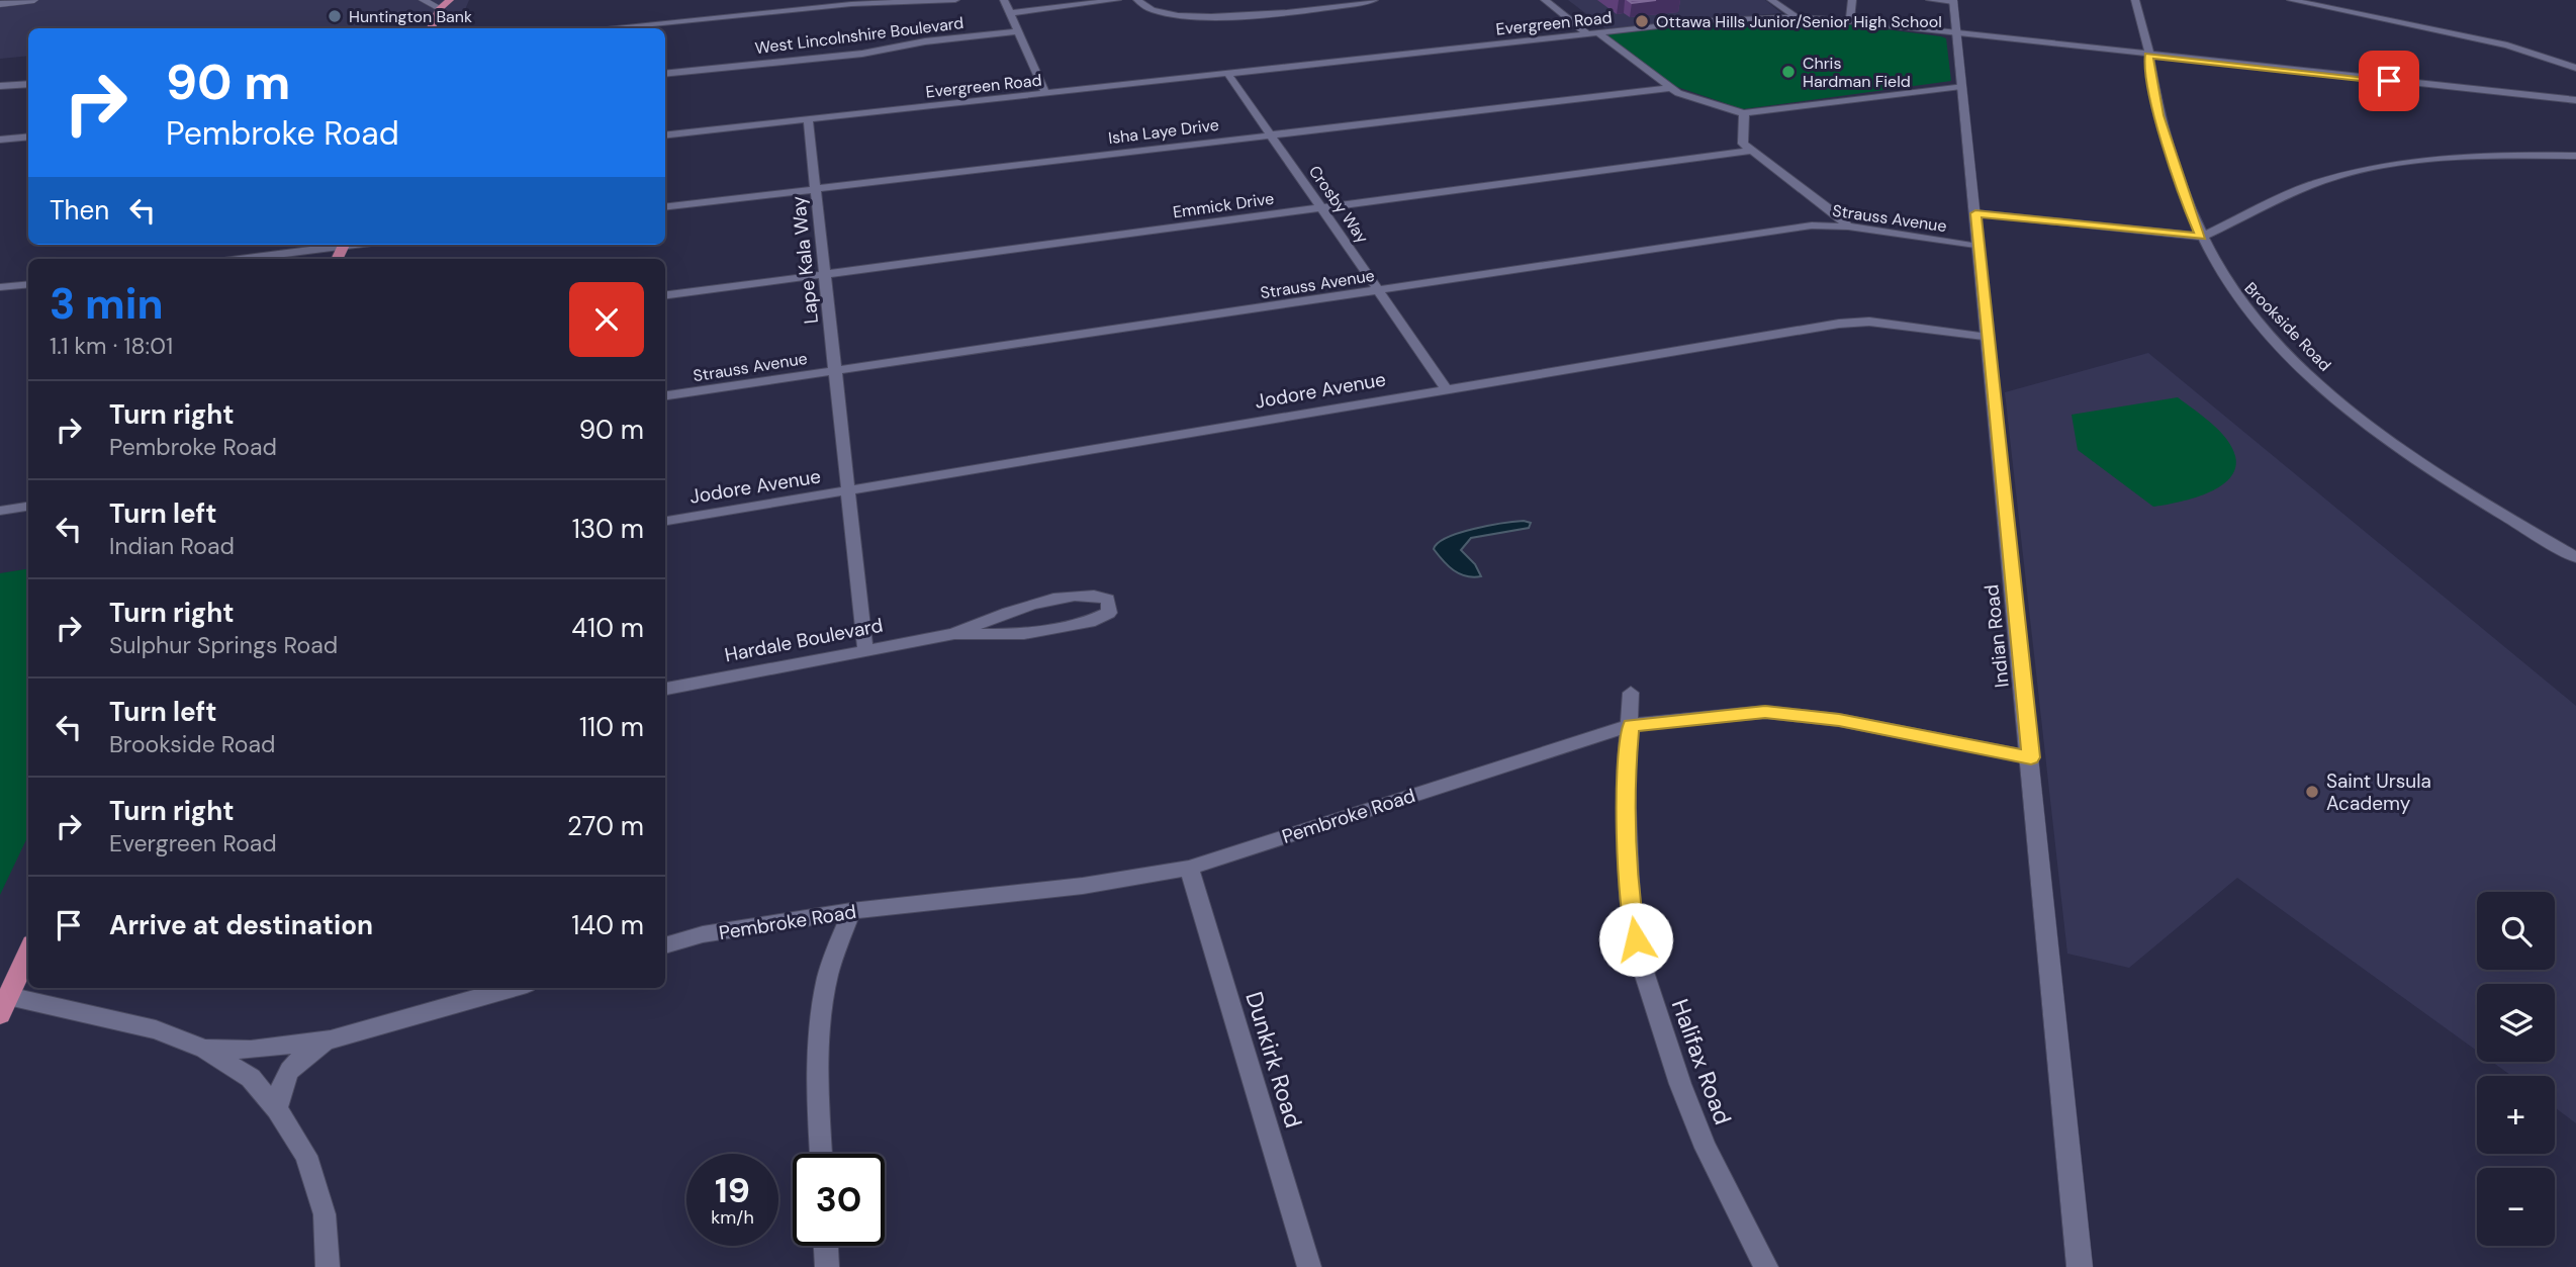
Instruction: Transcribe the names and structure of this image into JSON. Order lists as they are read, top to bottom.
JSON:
{
  "streets": {
    "street": [
      "Evergreen Road",
      "West Lincolnshire Boulevard",
      "Isha Laye Drive",
      "Crosby Way",
      "Emmick Drive",
      "Strauss Avenue",
      "Lape Kala Way",
      "Brookside Road",
      "Jodore Avenue",
      "Indian Road",
      "Hardale Boulevard",
      "Pembroke Road",
      "Dunkirk Road",
      "Halifax Road"
    ]
  },
  "crossings": [
    ["Evergreen Road", "Crosby Way"],
    ["Evergreen Road", "Lape Kala Way"],
    ["Evergreen Road", "Brookside Road"],
    ["Evergreen Road", "Indian Road"],
    ["Isha Laye Drive", "Crosby Way"],
    ["Isha Laye Drive", "Lape Kala Way"],
    ["Crosby Way", "Emmick Drive"],
    ["Crosby Way", "Strauss Avenue"],
    ["Crosby Way", "Jodore Avenue"],
    ["Emmick Drive", "Lape Kala Way"],
    ["Strauss Avenue", "Lape Kala Way"],
    ["Strauss Avenue", "Indian Road"],
    ["Lape Kala Way", "Jodore Avenue"],
    ["Lape Kala Way", "Hardale Boulevard"],
    ["Jodore Avenue", "Indian Road"],
    ["Indian Road", "Pembroke Road"],
    ["Pembroke Road", "Dunkirk Road"],
    ["Pembroke Road", "Halifax Road"]
  ],
  "places": [
    "Huntington Bank",
    "Ottawa Hills Junior/Senior High School",
    "Chris Hardman Field",
    "Saint Ursula Academy"
  ],
  "page": {
    "turn": ["90 m", "Pembroke Road"],
    "then": "Then",
    "heading": ["3 min", "1.1 km · 18:01"],
    "list": [
      {
        "name": "Turn right",
        "note": "Pembroke Road",
        "value": "90 m"
      },
      {
        "name": "Turn left",
        "note": "Indian Road",
        "value": "130 m"
      },
      {
        "name": "Turn right",
        "note": "Sulphur Springs Road",
        "value": "410 m"
      },
      {
        "name": "Turn left",
        "note": "Brookside Road",
        "value": "110 m"
      },
      {
        "name": "Turn right",
        "note": "Evergreen Road",
        "value": "270 m"
      },
      {
        "name": "Arrive at destination",
        "value": "140 m"
      }
    ],
    "map_buttons": ["+", "−"],
    "speed": "19 km/h",
    "limit": "30"
  }
}
